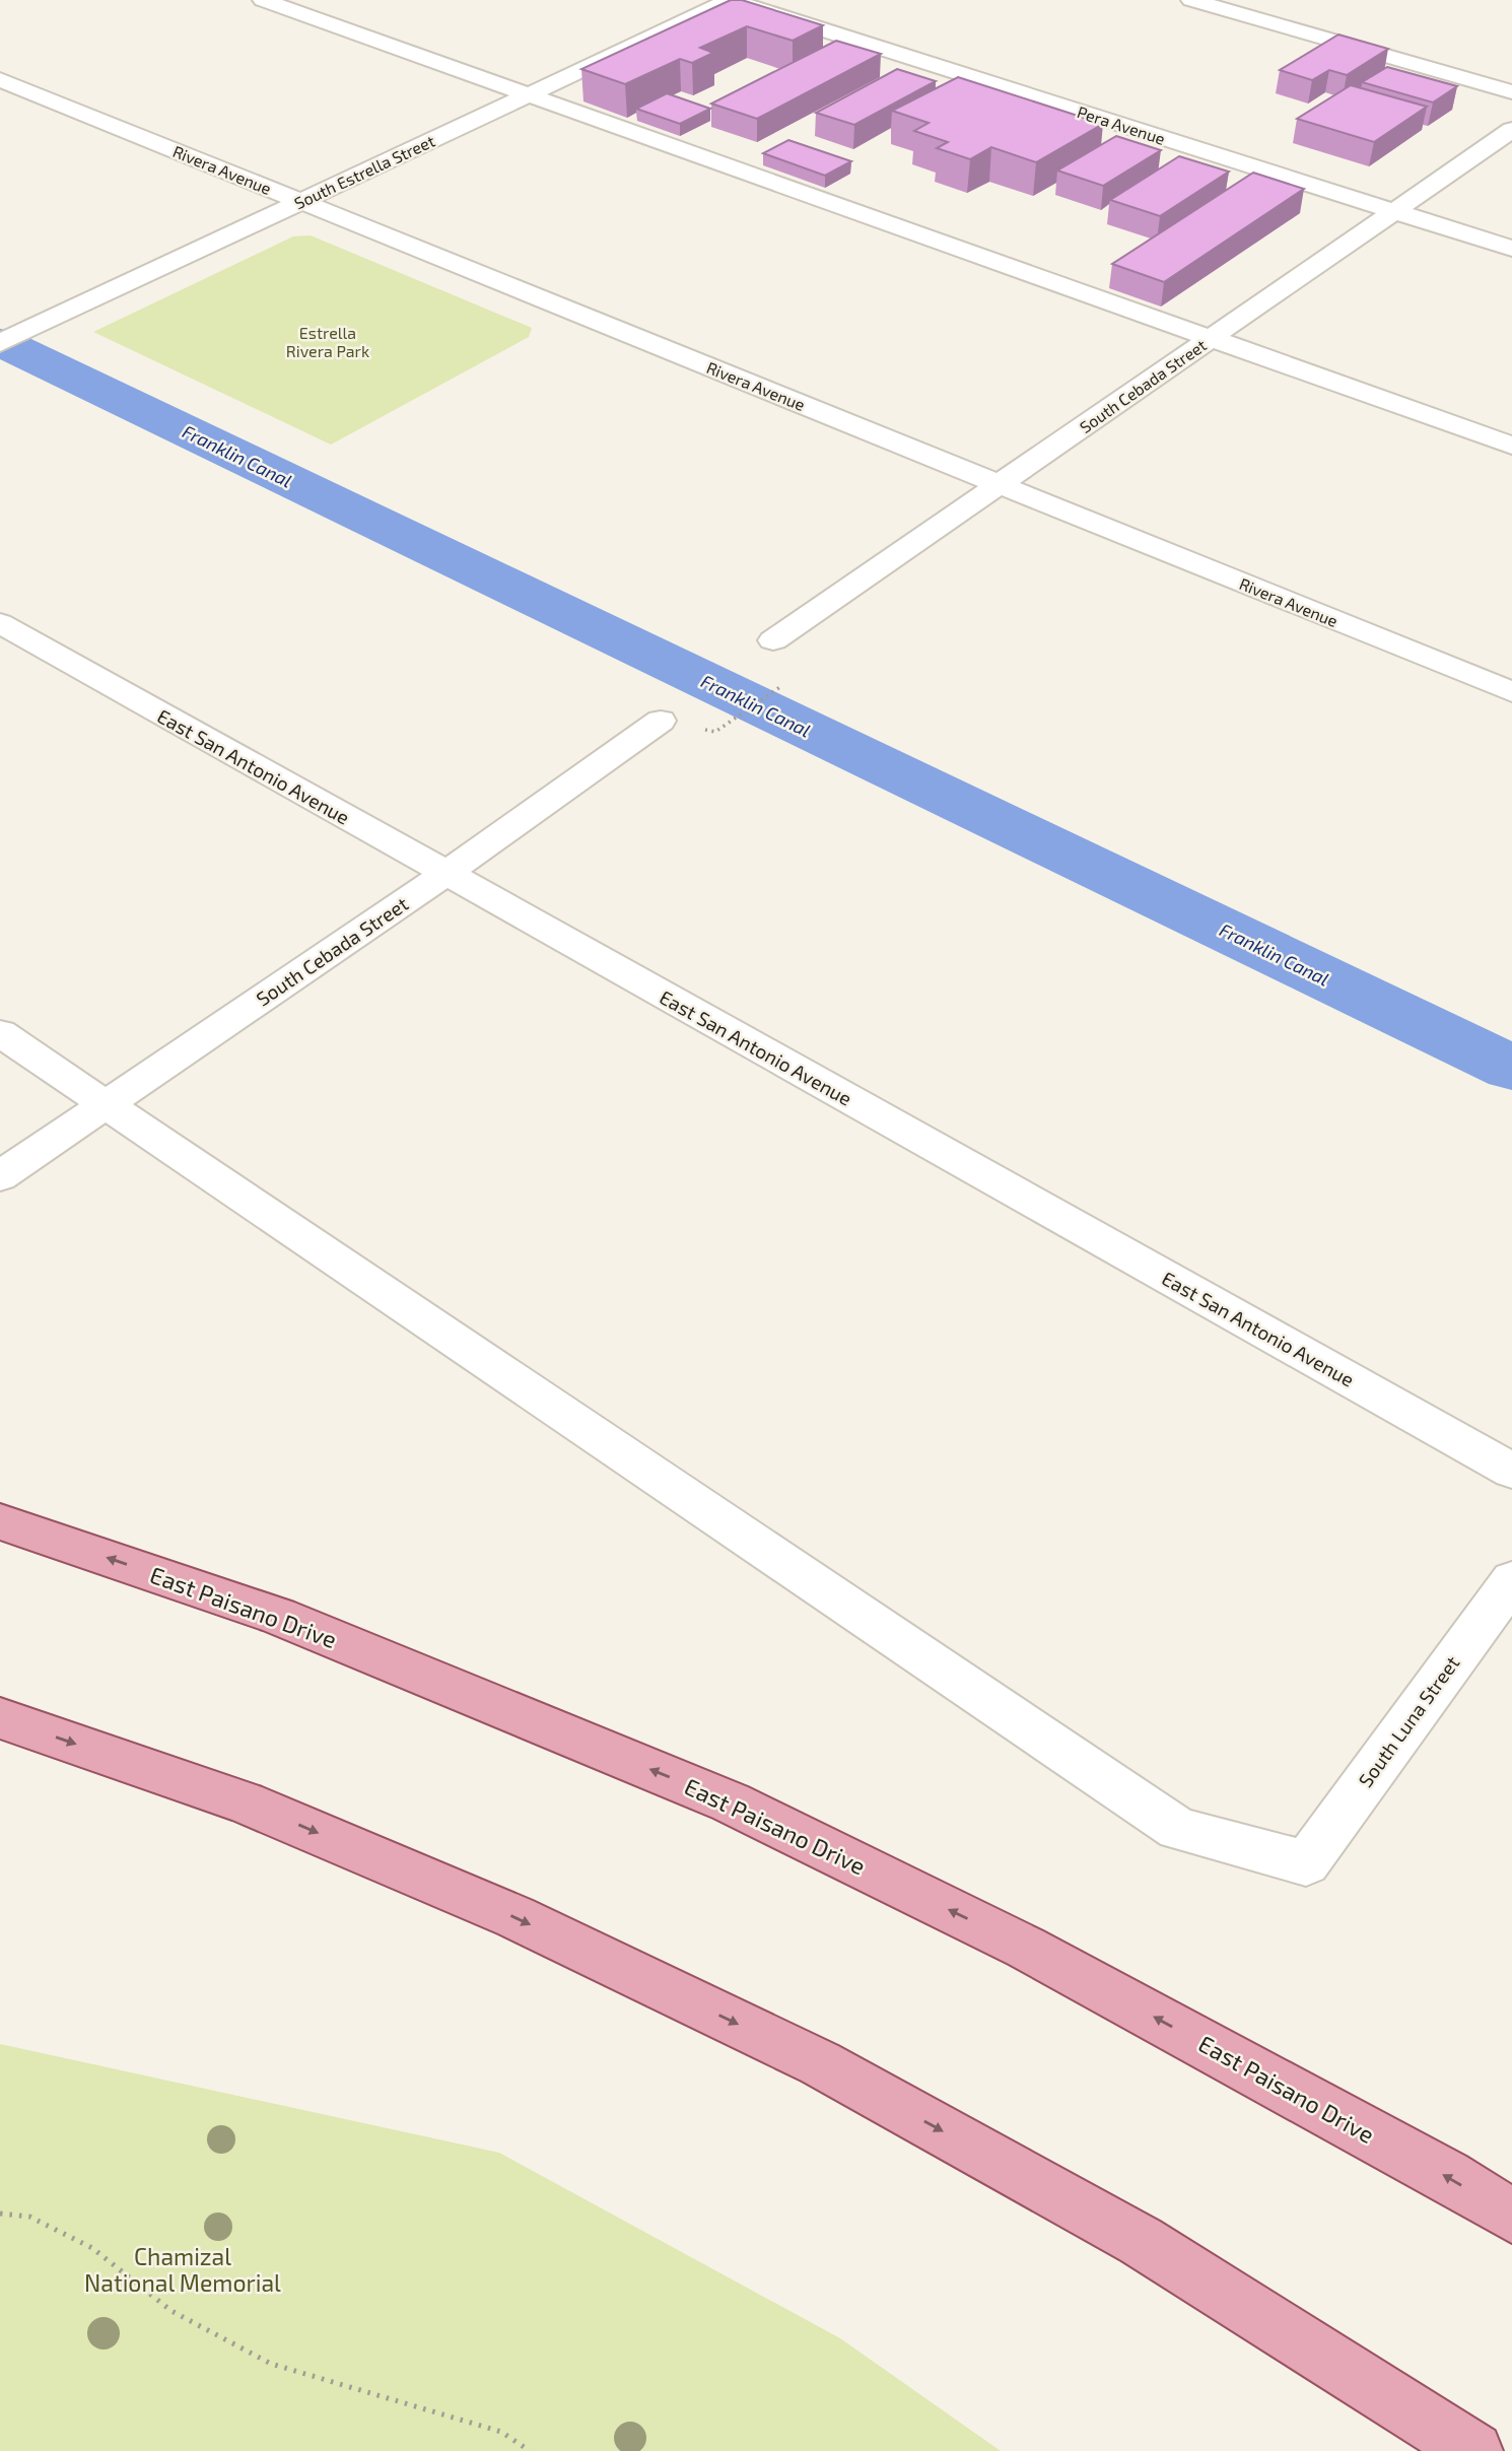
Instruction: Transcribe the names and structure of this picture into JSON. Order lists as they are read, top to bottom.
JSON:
{
  "streets": {
    "main road": ["East Paisano Drive"],
    "street": [
      "Pera Avenue",
      "Rivera Avenue",
      "South Estrella Street",
      "South Cebada Street",
      "East San Antonio Avenue",
      "South Luna Street"
    ]
  },
  "crossings": [
    ["Pera Avenue", "South Estrella Street"],
    ["Pera Avenue", "South Cebada Street"],
    ["Rivera Avenue", "South Estrella Street"],
    ["Rivera Avenue", "South Cebada Street"],
    ["South Cebada Street", "East San Antonio Avenue"],
    ["South Cebada Street", "South Luna Street"]
  ],
  "water": ["Franklin Canal"],
  "parks": ["Estrella Rivera Park", "Chamizal National Memorial"]
}
